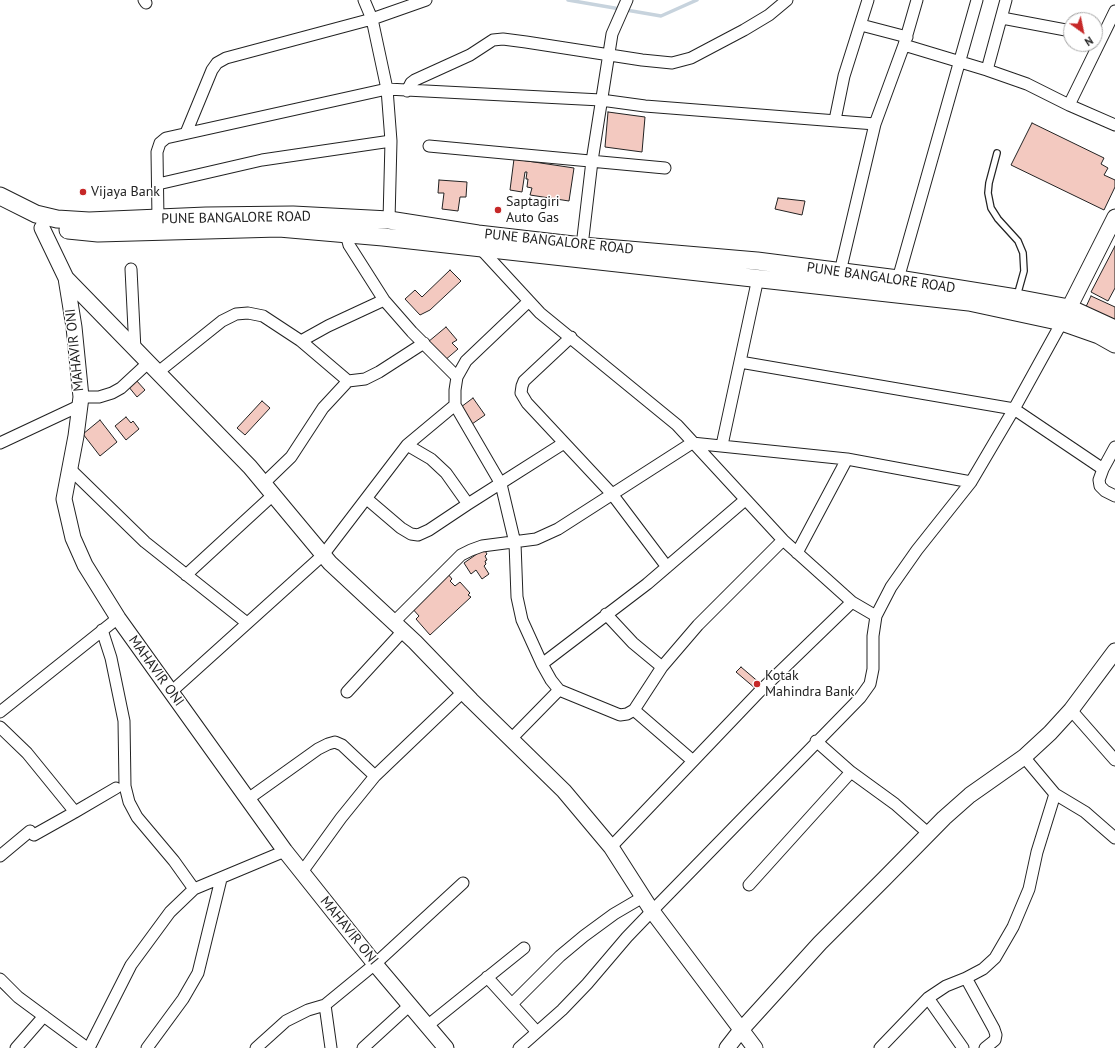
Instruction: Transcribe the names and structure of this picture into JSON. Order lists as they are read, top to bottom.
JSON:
{
  "streets": {
    "main road": ["PUNE BANGALORE ROAD"],
    "street": ["MAHAVIR ONI"]
  },
  "crossings": [
    ["PUNE BANGALORE ROAD", "MAHAVIR ONI"]
  ],
  "places": ["Vijaya Bank", "Saptagiri Auto Gas", "Kotak Mahindra Bank"],
  "north": "bottom right"
}
